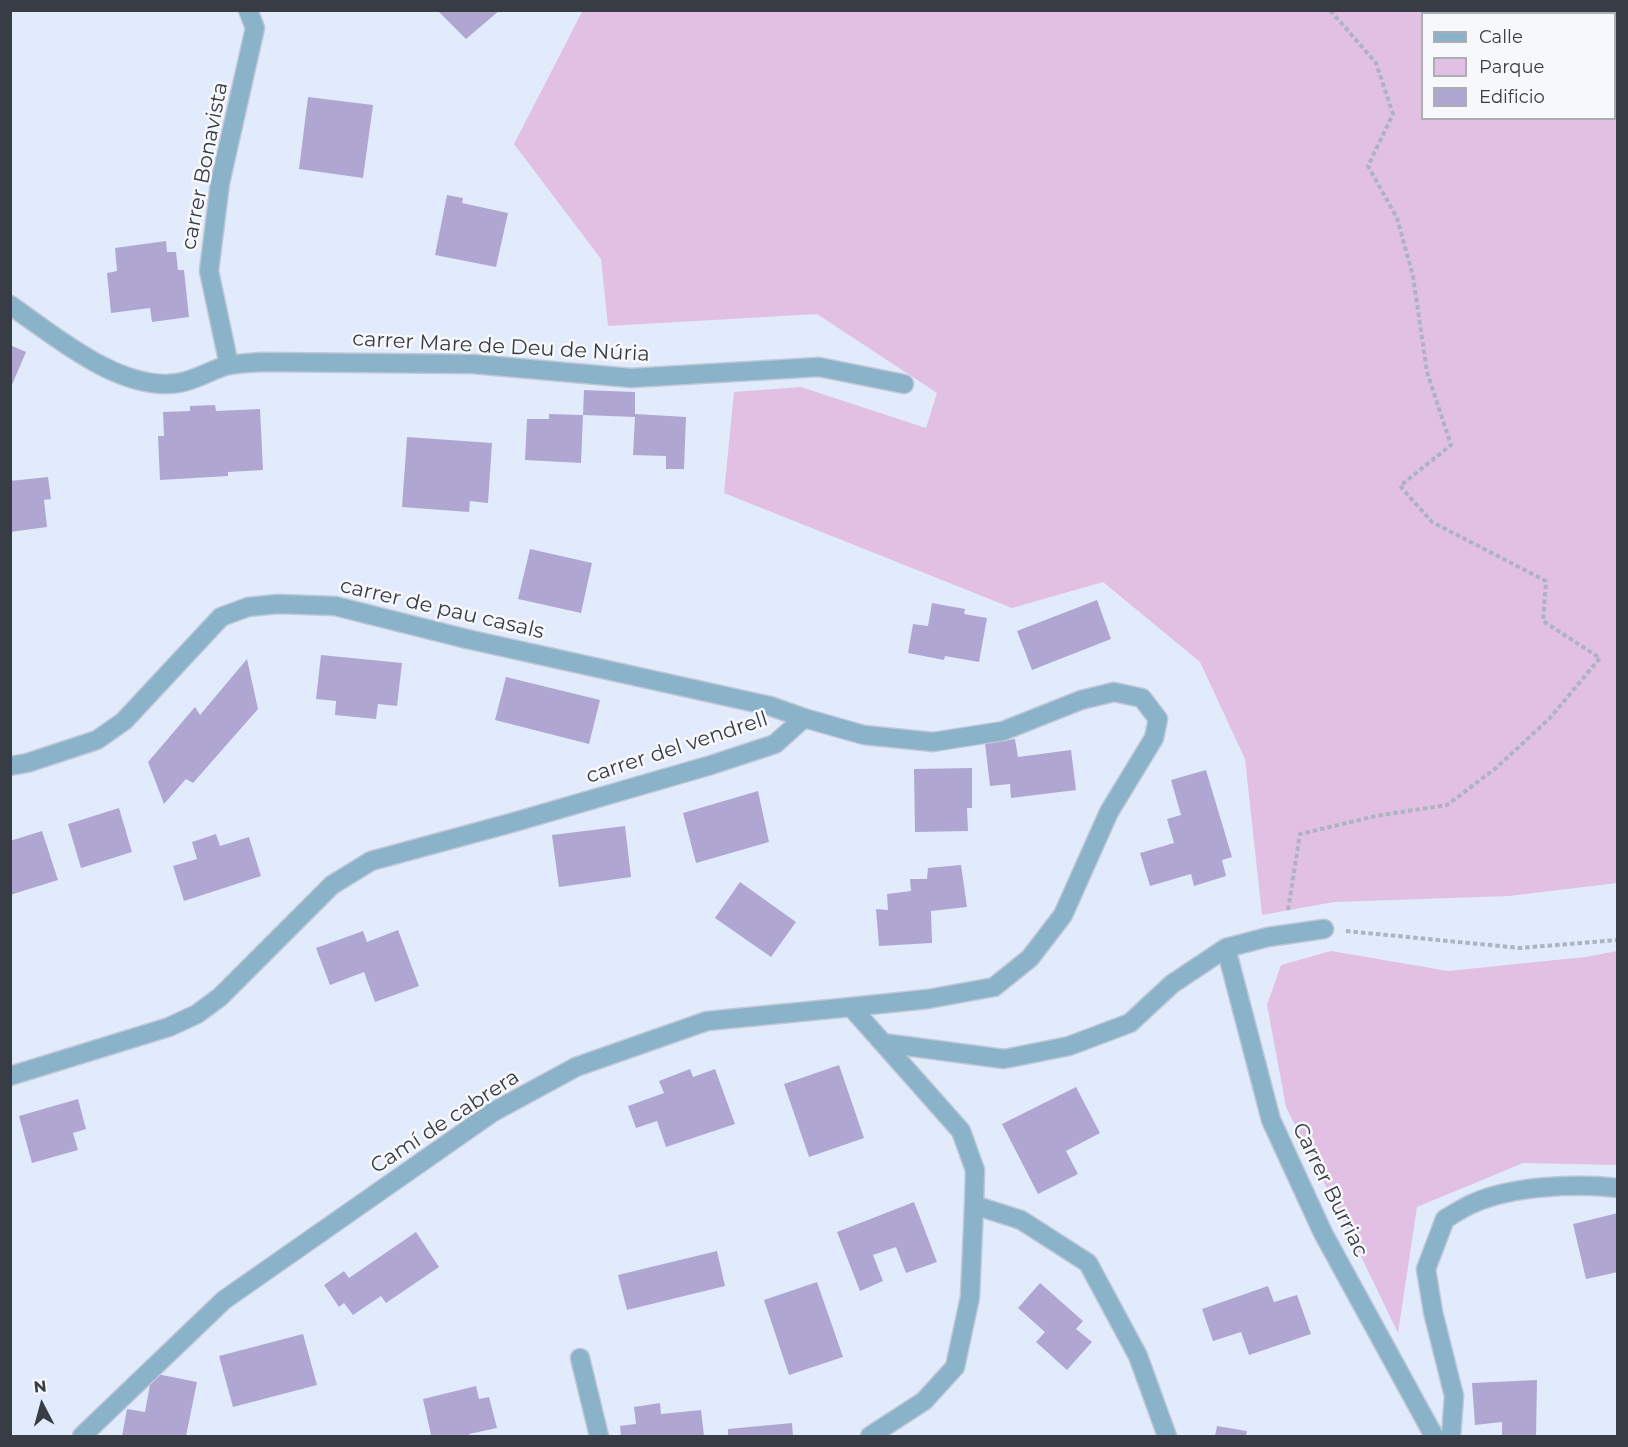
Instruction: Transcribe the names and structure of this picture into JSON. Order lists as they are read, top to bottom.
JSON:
{
  "streets": {
    "street": [
      "carrer Bonavista",
      "carrer Mare de Deu de Núria",
      "carrer de pau casals",
      "carrer del vendrell",
      "Camí de cabrera",
      "Carrer Burriac"
    ]
  },
  "crossings": [
    ["carrer Bonavista", "carrer Mare de Deu de Núria"],
    ["carrer de pau casals", "carrer del vendrell"]
  ],
  "legend": ["Calle", "Parque", "Edificio"],
  "north": "top"
}
